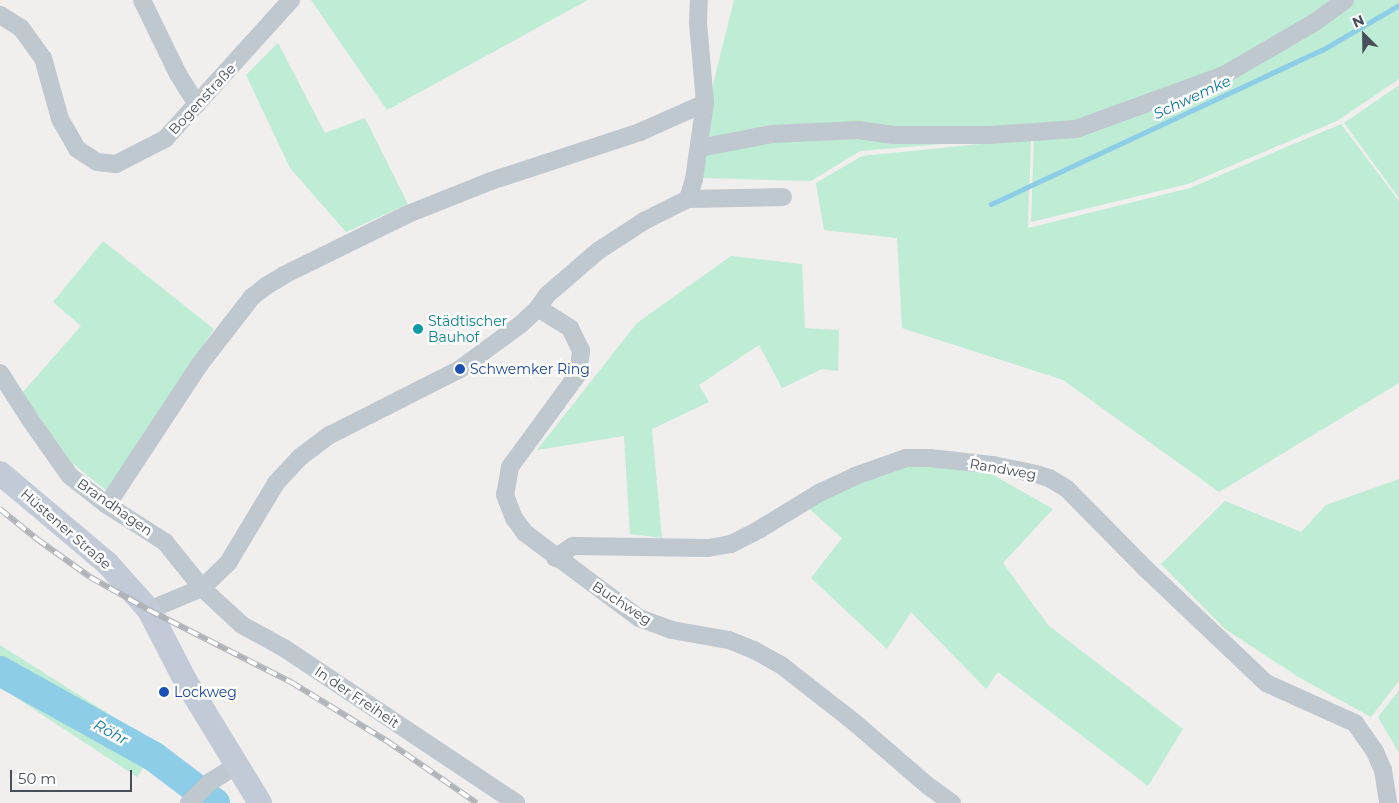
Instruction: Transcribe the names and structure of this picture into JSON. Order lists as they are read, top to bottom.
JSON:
{
  "streets": {
    "main road": ["Hüstener Straße"],
    "street": [
      "Bogenstraße",
      "Randweg",
      "Brandhagen",
      "Buchweg",
      "In der Freiheit"
    ]
  },
  "crossings": [
    ["Randweg", "Buchweg"],
    ["Brandhagen", "In der Freiheit"]
  ],
  "water": ["Schwemke", "Röhr"],
  "places": ["Städtischer Bauhof", "Schwemker Ring", "Lockweg"],
  "scale_bar": "50 m",
  "north": "top left"
}
